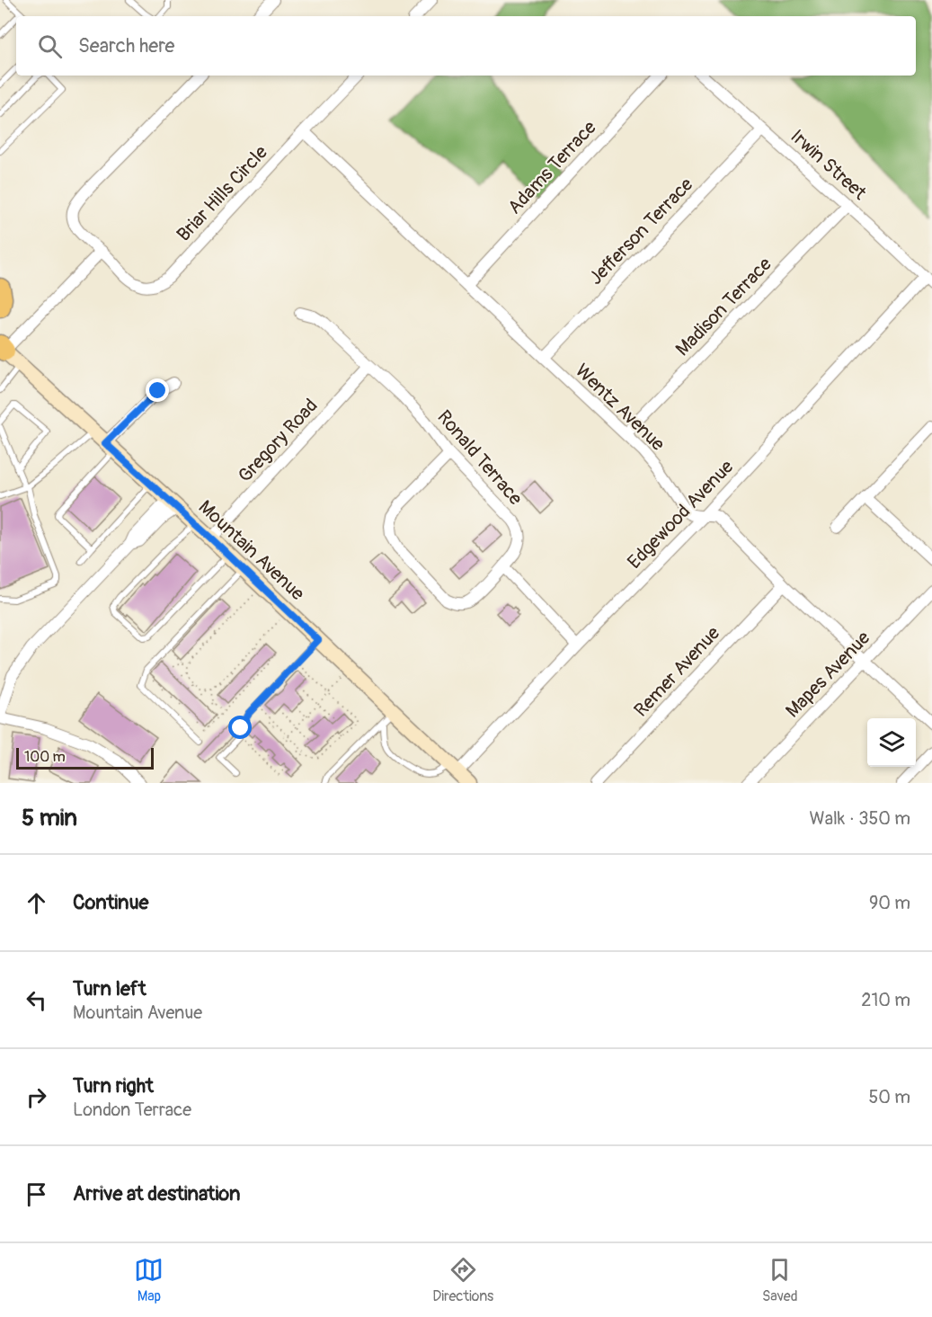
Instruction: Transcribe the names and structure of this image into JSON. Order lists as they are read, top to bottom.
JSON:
{
  "streets": {
    "street": [
      "Irwin Street",
      "Adams Terrace",
      "Briar Hills Circle",
      "Jefferson Terrace",
      "Madison Terrace",
      "Wentz Avenue",
      "Gregory Road",
      "Ronald Terrace",
      "Edgewood Avenue",
      "Mountain Avenue",
      "Remer Avenue",
      "Mapes Avenue"
    ]
  },
  "crossings": [
    ["Irwin Street", "Jefferson Terrace"],
    ["Irwin Street", "Madison Terrace"],
    ["Irwin Street", "Edgewood Avenue"],
    ["Adams Terrace", "Wentz Avenue"],
    ["Briar Hills Circle", "Wentz Avenue"],
    ["Jefferson Terrace", "Wentz Avenue"],
    ["Madison Terrace", "Wentz Avenue"],
    ["Wentz Avenue", "Edgewood Avenue"],
    ["Wentz Avenue", "Remer Avenue"],
    ["Wentz Avenue", "Mapes Avenue"],
    ["Gregory Road", "Ronald Terrace"],
    ["Gregory Road", "Mountain Avenue"],
    ["Edgewood Avenue", "Mountain Avenue"]
  ],
  "scale_bar": "100 m",
  "page": {
    "search": "Search here",
    "scale": "100 m",
    "heading": ["5 min", "Walk · 350 m"],
    "list": [
      ["Continue", "90 m"],
      ["Turn left", "Mountain Avenue", "210 m"],
      ["Turn right", "London Terrace", "50 m"],
      "Arrive at destination"
    ],
    "nav": ["Map", "Directions", "Saved"]
  }
}
